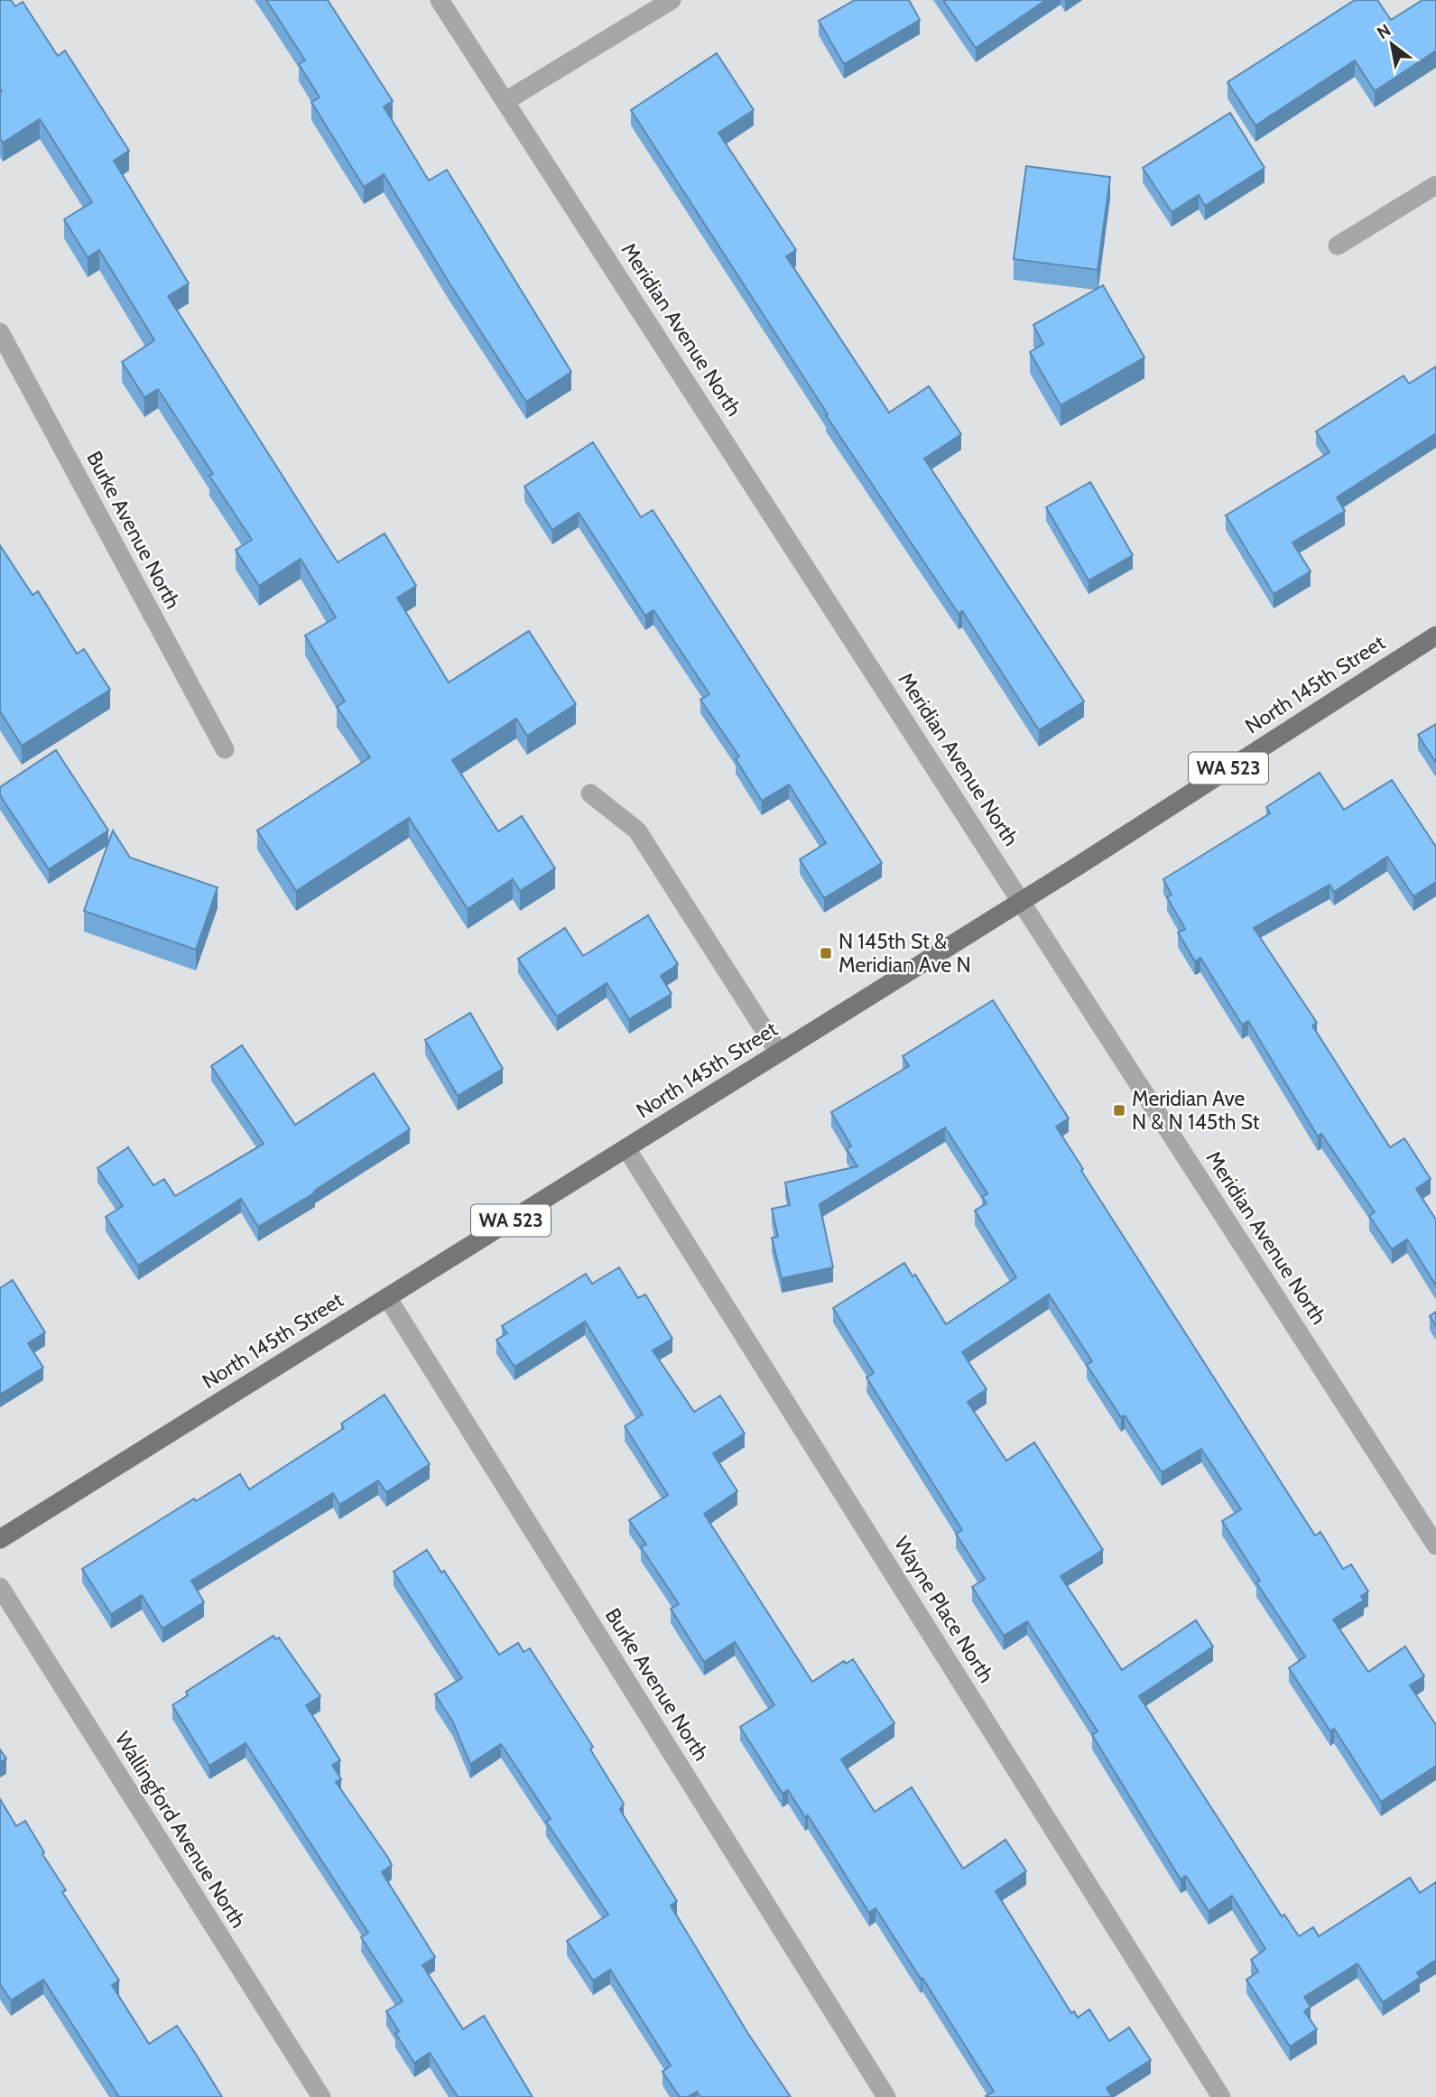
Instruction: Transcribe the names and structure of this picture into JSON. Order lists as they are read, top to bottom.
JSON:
{
  "streets": {
    "main road": ["North 145th Street", "WA 523"],
    "street": [
      "Meridian Avenue North",
      "Burke Avenue North",
      "Wayne Place North",
      "Wallingford Avenue North"
    ]
  },
  "crossings": [
    ["Meridian Avenue North", "North 145th Street"],
    ["Burke Avenue North", "North 145th Street"],
    ["North 145th Street", "Wayne Place North"]
  ],
  "places": {
    "transit": ["N 145th St & Meridian Ave N", "Meridian Ave N & N 145th St"]
  },
  "north": "top left"
}
